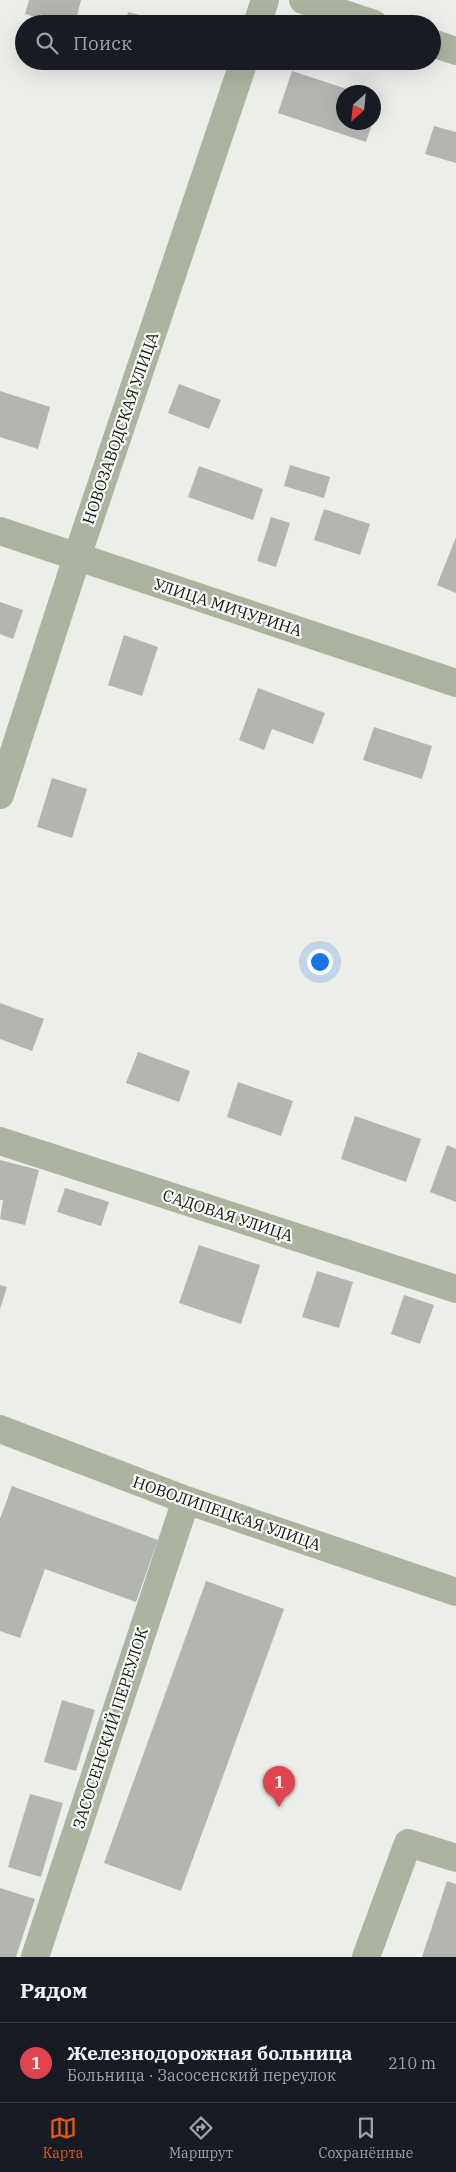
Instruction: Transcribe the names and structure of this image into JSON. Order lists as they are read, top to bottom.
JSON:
{
  "streets": {
    "street": [
      "НОВОЗАВОДСКАЯ УЛИЦА",
      "УЛИЦА МИЧУРИНА",
      "САДОВАЯ УЛИЦА",
      "НОВОЛИПЕЦКАЯ УЛИЦА",
      "ЗАСОСЕНСКИЙ ПЕРЕУЛОК"
    ]
  },
  "crossings": [
    ["НОВОЗАВОДСКАЯ УЛИЦА", "УЛИЦА МИЧУРИНА"],
    ["НОВОЛИПЕЦКАЯ УЛИЦА", "ЗАСОСЕНСКИЙ ПЕРЕУЛОК"]
  ],
  "north": "bottom left",
  "page": {
    "search": "Поиск",
    "pins": "1",
    "heading": "Рядом",
    "list": [
      {
        "mark": "1",
        "name": "Железнодорожная больница",
        "note": "Больница · Засосенский переулок",
        "value": "210 m"
      }
    ],
    "nav": ["Карта", "Маршрут", "Сохранённые"]
  }
}
